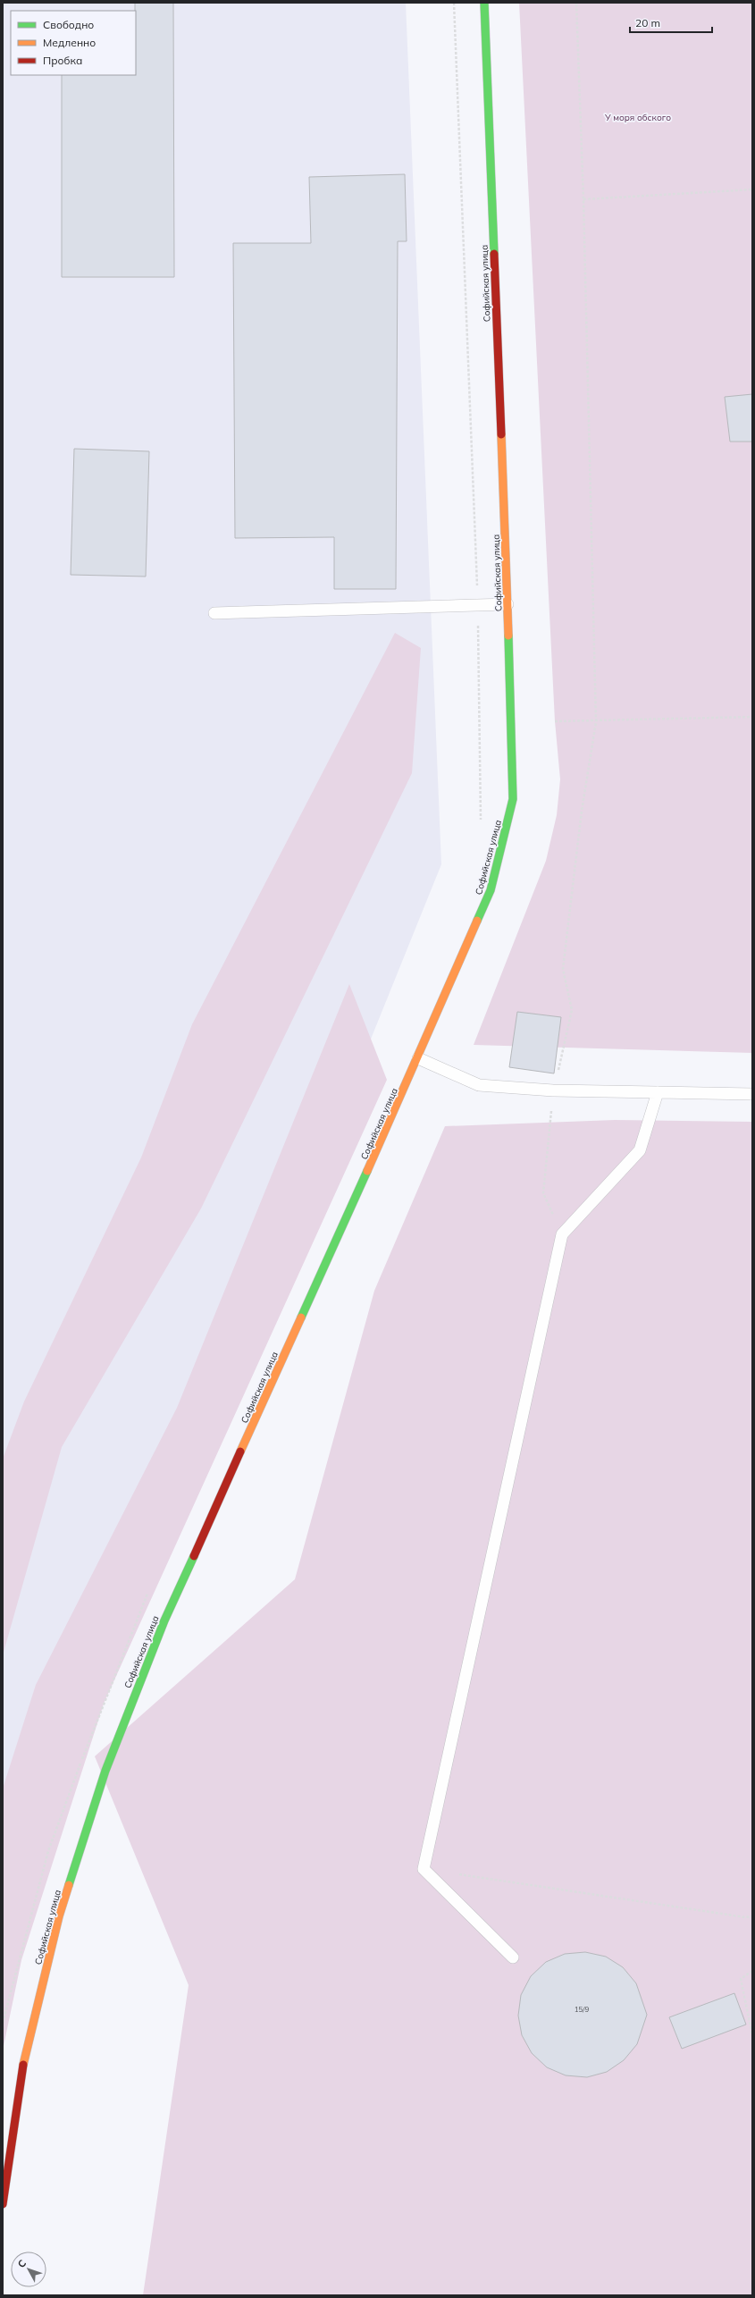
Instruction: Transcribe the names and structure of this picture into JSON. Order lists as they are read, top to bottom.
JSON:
{
  "streets": {
    "main road": ["Софийская улица"]
  },
  "parks": ["У моря обского"],
  "house_numbers": ["15/9"],
  "legend": ["Свободно", "Медленно", "Пробка"],
  "scale_bar": "20 m",
  "north": "top left"
}
